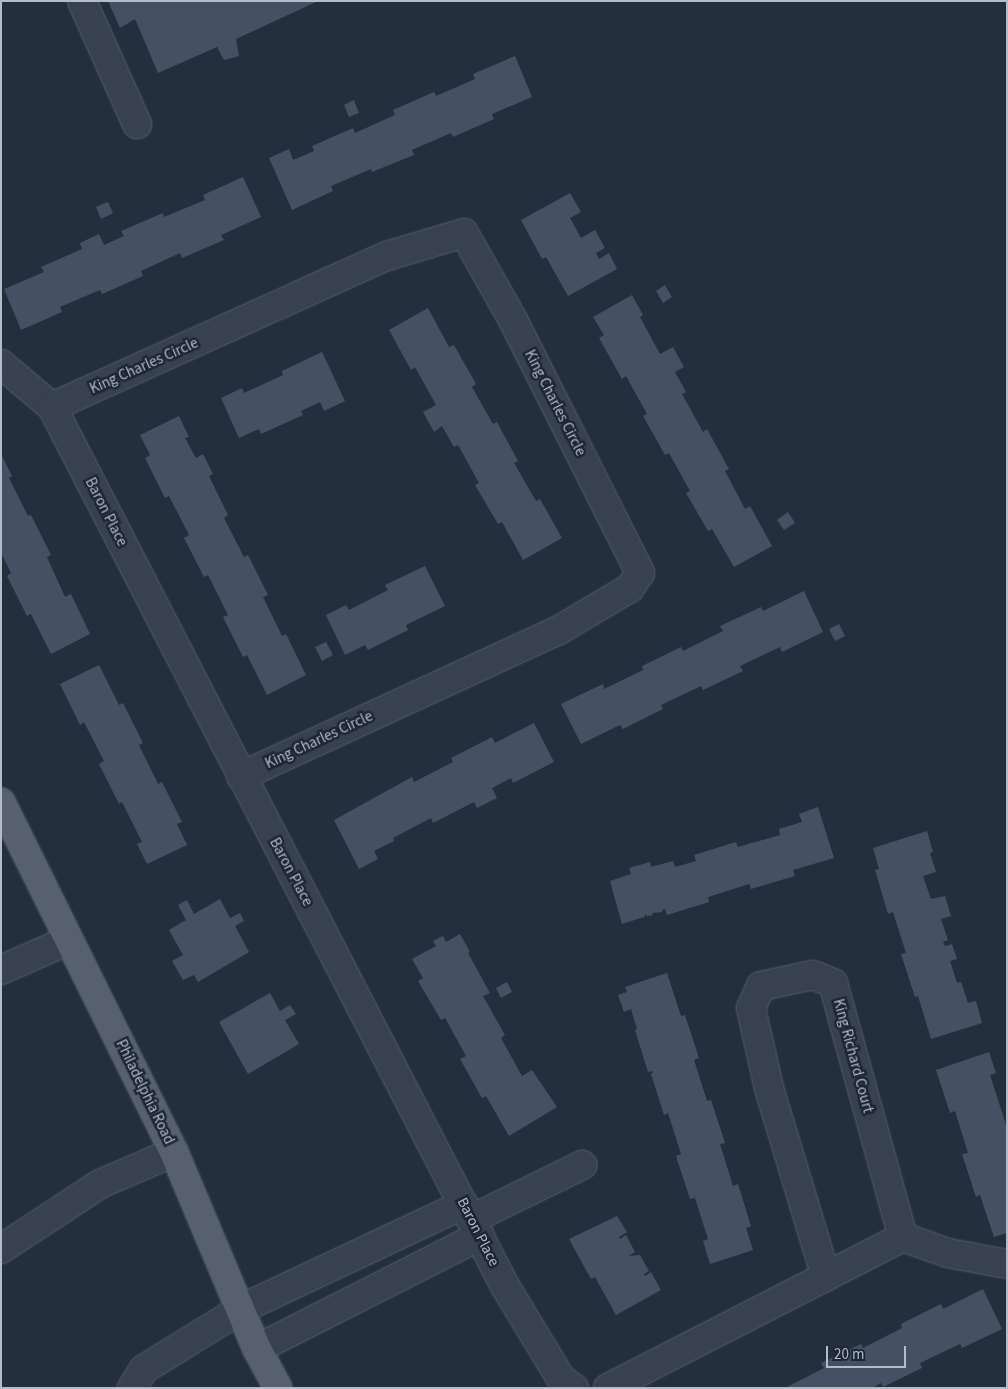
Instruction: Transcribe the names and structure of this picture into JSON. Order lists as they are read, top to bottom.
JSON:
{
  "streets": {
    "main road": ["Philadelphia Road"],
    "street": ["King Charles Circle", "Baron Place", "King Richard Court"]
  },
  "crossings": [
    ["King Charles Circle", "Baron Place"]
  ],
  "scale_bar": "20 m"
}
